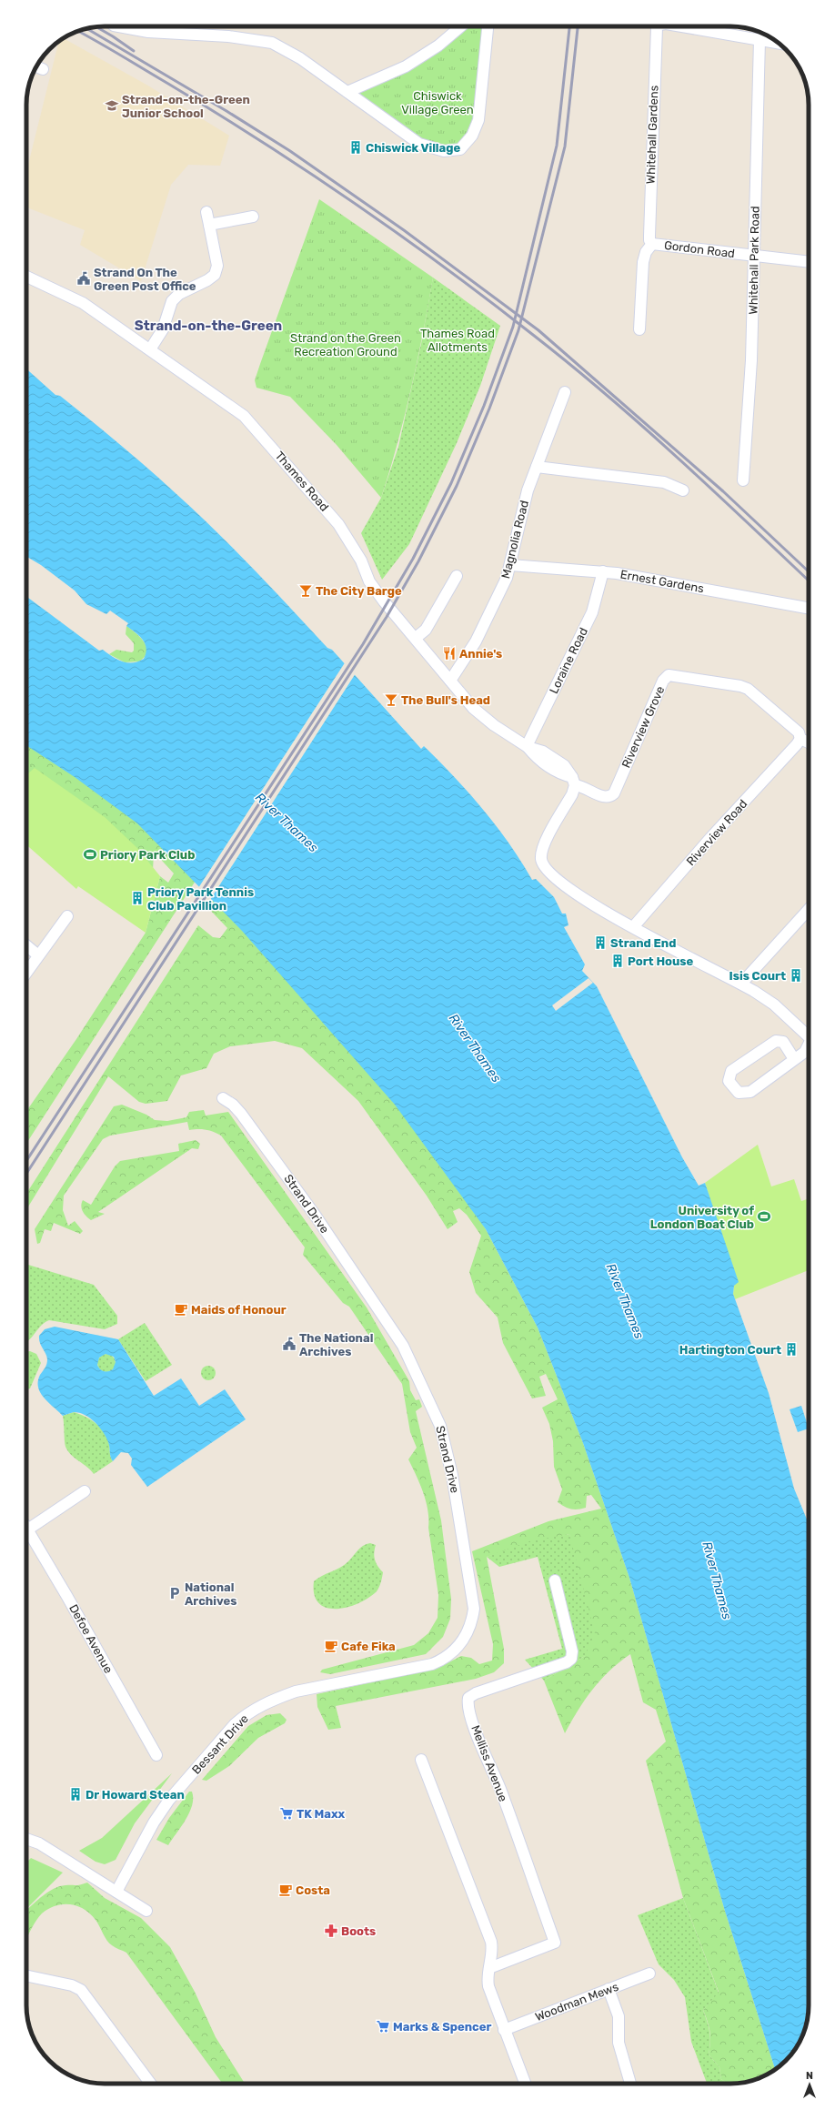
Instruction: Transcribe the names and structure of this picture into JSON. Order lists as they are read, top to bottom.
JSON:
{
  "streets": {
    "street": [
      "Whitehall Gardens",
      "Gordon Road",
      "Whitehall Park Road",
      "Thames Road",
      "Magnolia Road",
      "Ernest Gardens",
      "Loraine Road",
      "Riverview Grove",
      "Riverview Road",
      "Strand Drive",
      "Defoe Avenue",
      "Bessant Drive",
      "Melliss Avenue",
      "Woodman Mews"
    ]
  },
  "crossings": [
    ["Whitehall Gardens", "Gordon Road"],
    ["Whitehall Gardens", "Whitehall Park Road"],
    ["Gordon Road", "Whitehall Park Road"],
    ["Thames Road", "Magnolia Road"],
    ["Thames Road", "Loraine Road"],
    ["Thames Road", "Riverview Grove"],
    ["Magnolia Road", "Ernest Gardens"],
    ["Ernest Gardens", "Loraine Road"],
    ["Riverview Grove", "Riverview Road"],
    ["Strand Drive", "Bessant Drive"]
  ],
  "districts": ["Strand-on-the-Green"],
  "water": ["River Thames"],
  "parks": ["Chiswick Village Green", "Thames Road Allotments", "Strand on the Green Recreation Ground"],
  "places": {
    "school or university": ["Strand-on-the-Green Junior School"],
    "building": [
      "Chiswick Village",
      "Priory Park Tennis Club Pavillion",
      "Strand End",
      "Port House",
      "Isis Court",
      "Hartington Court",
      "Dr Howard Stean"
    ],
    "public building": ["Strand On The Green Post Office", "The National Archives"],
    "bar": ["The City Barge", "The Bull's Head"],
    "restaurant": ["Annie's"],
    "sports": ["Priory Park Club", "University of London Boat Club"],
    "cafe": ["Maids of Honour", "Cafe Fika", "Costa"],
    "parking": ["National Archives"],
    "supermarket": ["TK Maxx", "Marks & Spencer"],
    "pharmacy": ["Boots"]
  },
  "north": "top"
}
